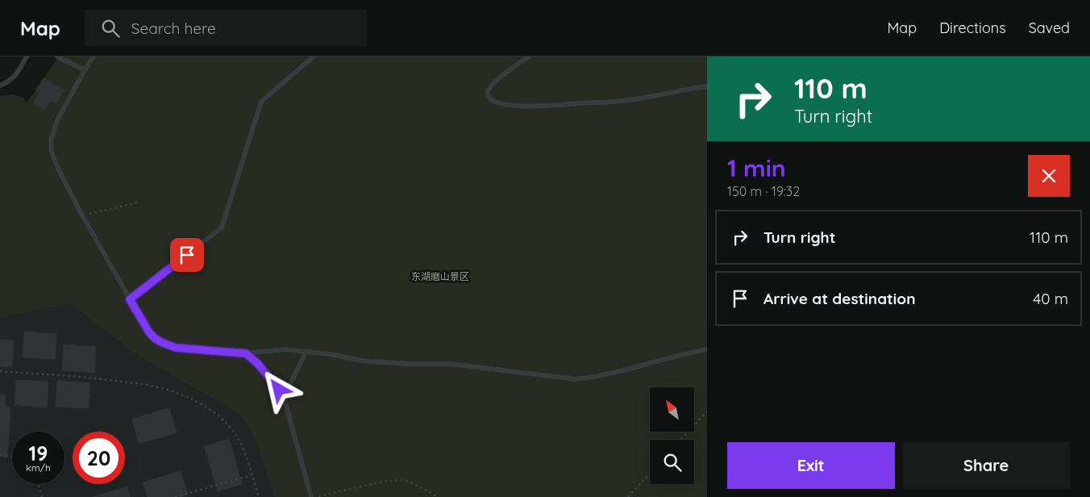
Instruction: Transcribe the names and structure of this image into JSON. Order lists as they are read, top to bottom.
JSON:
{
  "parks": ["东湖磨山景区"],
  "north": "top left",
  "page": {
    "header": "Map",
    "search": "Search here",
    "nav": ["Map", "Directions", "Saved"],
    "turn": ["110 m", "Turn right"],
    "heading": ["1 min", "150 m · 19:32"],
    "list": [
      {
        "name": "Turn right",
        "value": "110 m"
      },
      {
        "name": "Arrive at destination",
        "value": "40 m"
      }
    ],
    "speed": "19 km/h",
    "limit": "20",
    "buttons": ["Exit", "Share"]
  }
}
